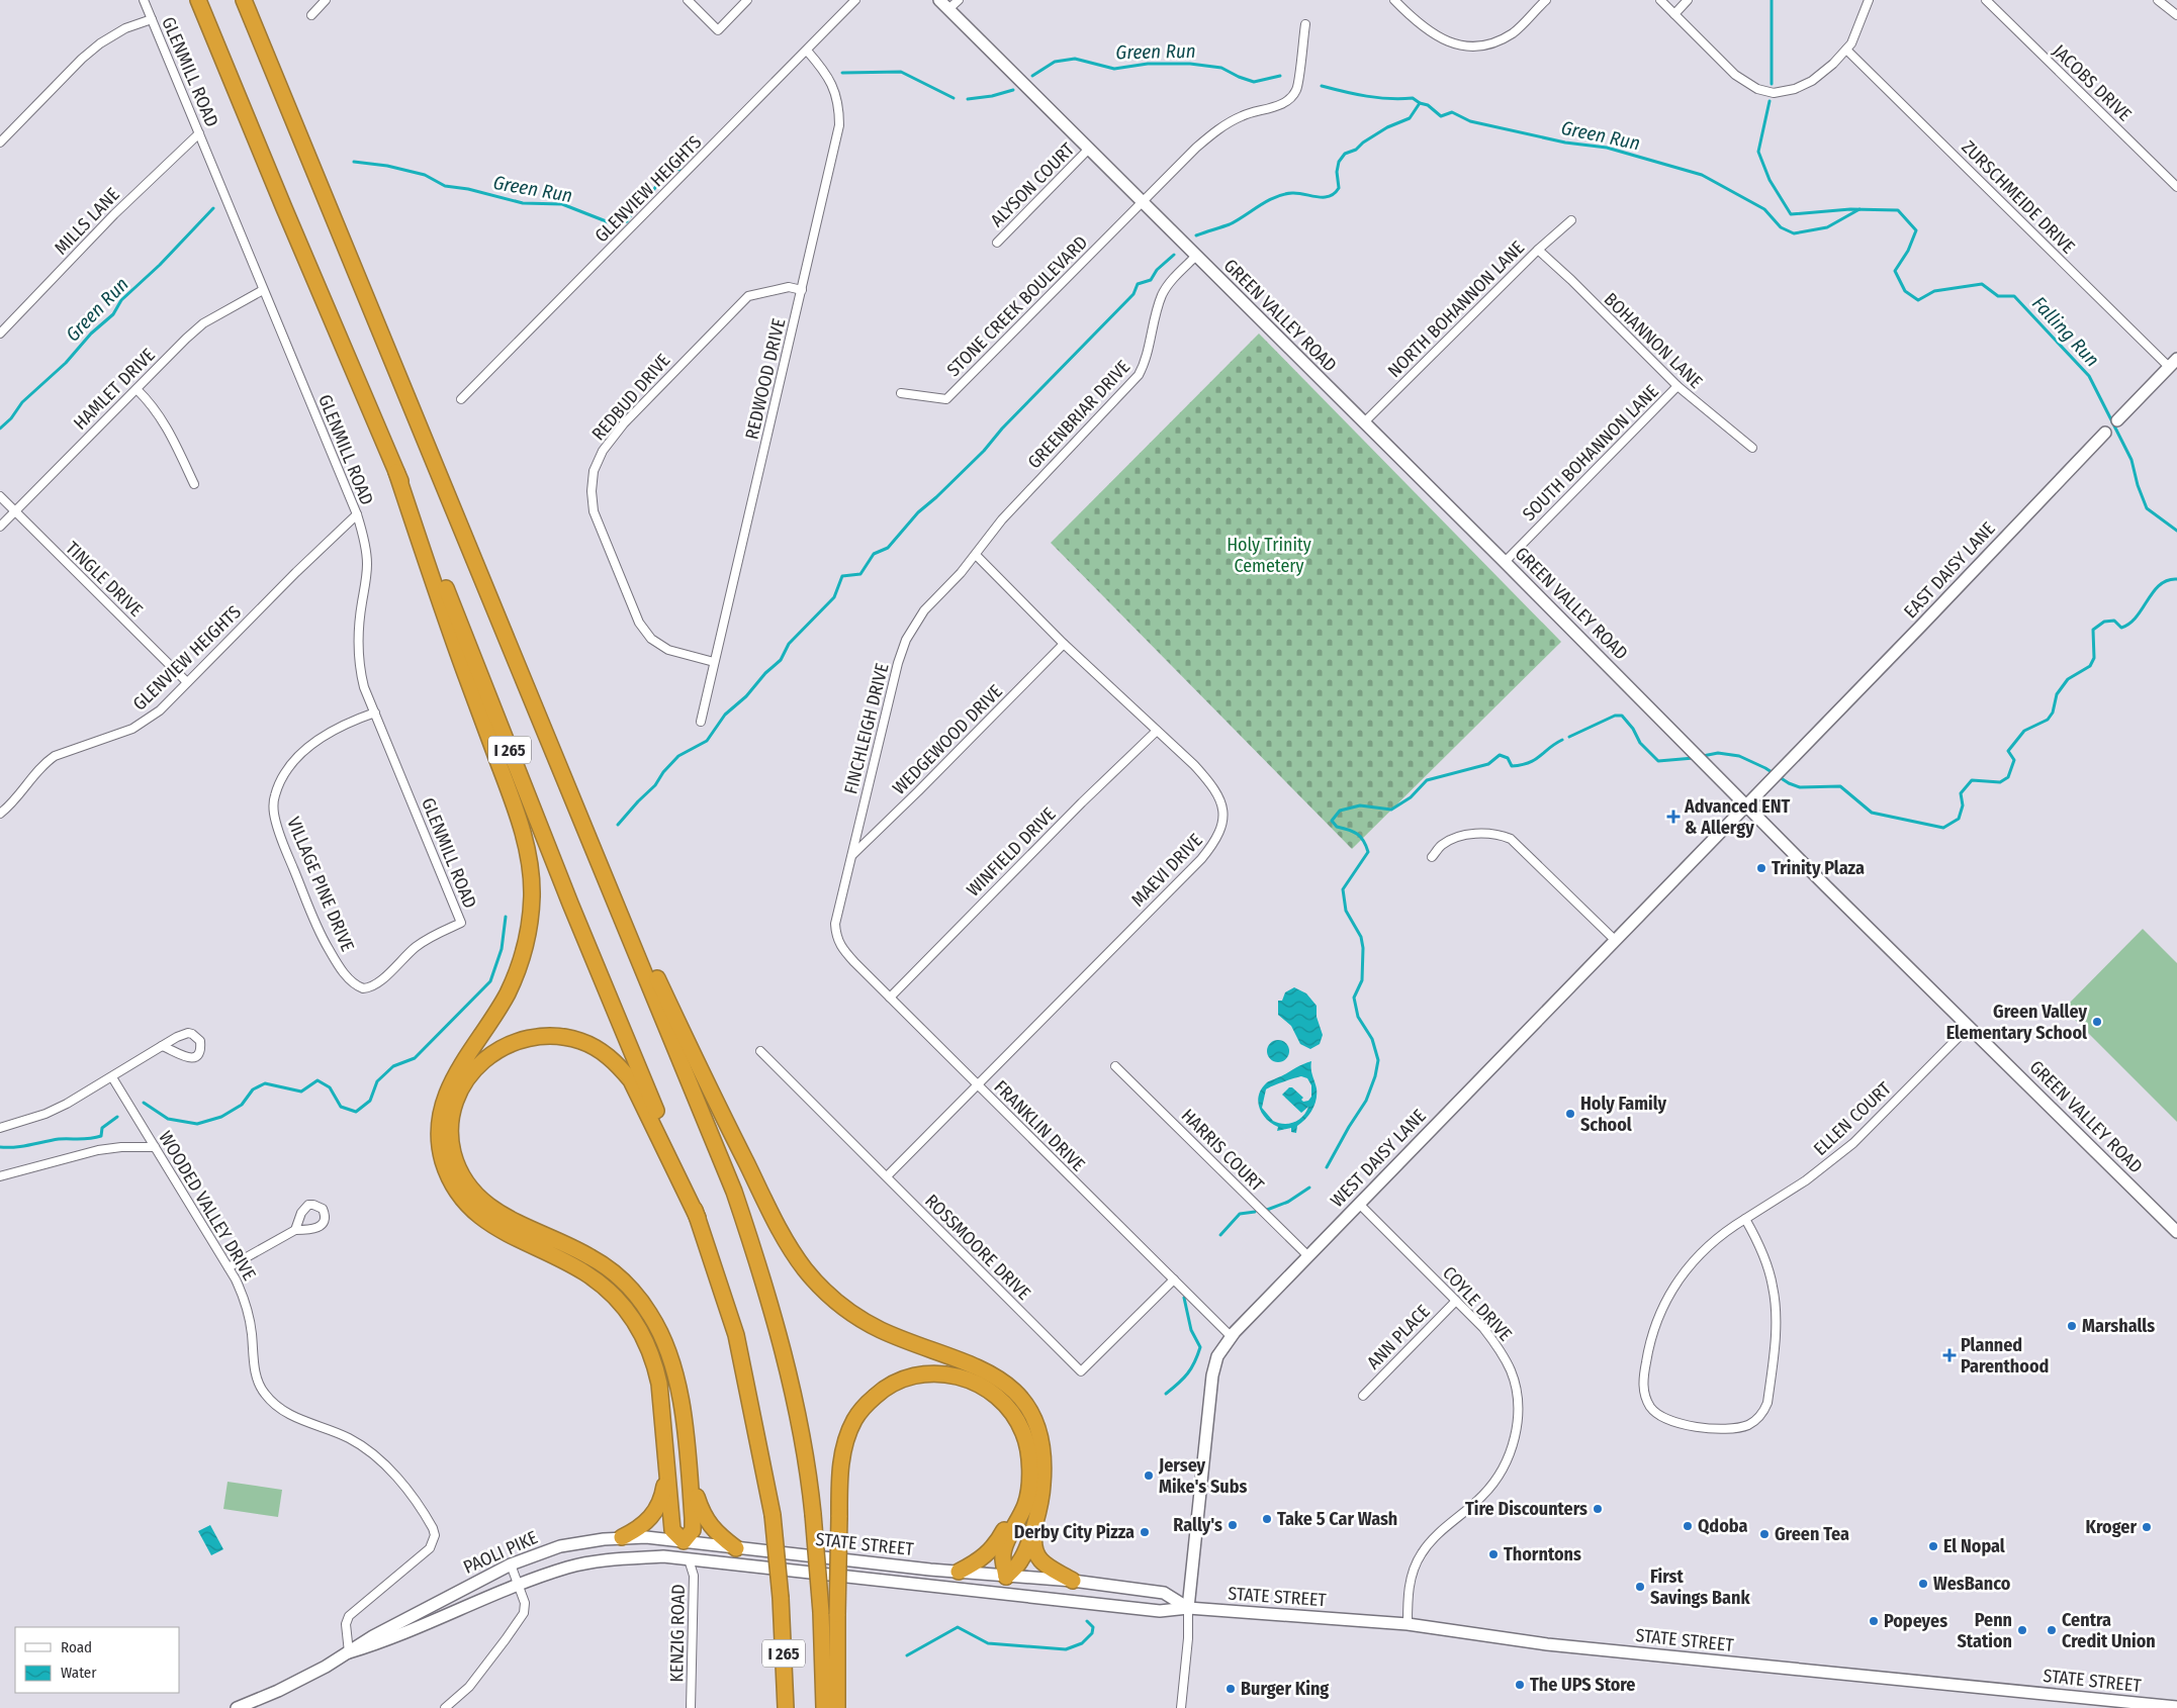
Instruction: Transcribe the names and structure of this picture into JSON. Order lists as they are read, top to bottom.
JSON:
{
  "streets": {
    "highway": ["I 265"],
    "street": [
      "GLENMILL ROAD",
      "JACOBS DRIVE",
      "ALYSON COURT",
      "GLENVIEW HEIGHTS",
      "ZURSCHMEIDE DRIVE",
      "MILLS LANE",
      "STONE CREEK BOULEVARD",
      "NORTH BOHANNON LANE",
      "GREEN VALLEY ROAD",
      "BOHANNON LANE",
      "REDWOOD DRIVE",
      "HAMLET DRIVE",
      "REDBUD DRIVE",
      "GREENBRIAR DRIVE",
      "SOUTH BOHANNON LANE",
      "EAST DAISY LANE",
      "TINGLE DRIVE",
      "FINCHLEIGH DRIVE",
      "WEDGEWOOD DRIVE",
      "WINFIELD DRIVE",
      "MAEVI DRIVE",
      "VILLAGE PINE DRIVE",
      "ELLEN COURT",
      "FRANKLIN DRIVE",
      "HARRIS COURT",
      "WEST DAISY LANE",
      "WOODED VALLEY DRIVE",
      "ROSSMOORE DRIVE",
      "COYLE DRIVE",
      "ANN PLACE",
      "STATE STREET",
      "PAOLI PIKE",
      "KENZIG ROAD"
    ]
  },
  "crossings": [
    ["GLENMILL ROAD", "GLENVIEW HEIGHTS"],
    ["GLENMILL ROAD", "MILLS LANE"],
    ["GLENMILL ROAD", "HAMLET DRIVE"],
    ["GLENMILL ROAD", "VILLAGE PINE DRIVE"],
    ["ALYSON COURT", "GREEN VALLEY ROAD"],
    ["GLENVIEW HEIGHTS", "REDWOOD DRIVE"],
    ["GLENVIEW HEIGHTS", "TINGLE DRIVE"],
    ["ZURSCHMEIDE DRIVE", "EAST DAISY LANE"],
    ["STONE CREEK BOULEVARD", "GREEN VALLEY ROAD"],
    ["NORTH BOHANNON LANE", "GREEN VALLEY ROAD"],
    ["NORTH BOHANNON LANE", "BOHANNON LANE"],
    ["GREEN VALLEY ROAD", "GREENBRIAR DRIVE"],
    ["GREEN VALLEY ROAD", "SOUTH BOHANNON LANE"],
    ["GREEN VALLEY ROAD", "EAST DAISY LANE"],
    ["GREEN VALLEY ROAD", "ELLEN COURT"],
    ["GREEN VALLEY ROAD", "WEST DAISY LANE"],
    ["BOHANNON LANE", "SOUTH BOHANNON LANE"],
    ["REDWOOD DRIVE", "REDBUD DRIVE"],
    ["HAMLET DRIVE", "TINGLE DRIVE"],
    ["GREENBRIAR DRIVE", "FINCHLEIGH DRIVE"],
    ["GREENBRIAR DRIVE", "MAEVI DRIVE"],
    ["EAST DAISY LANE", "WEST DAISY LANE"],
    ["FINCHLEIGH DRIVE", "WEDGEWOOD DRIVE"],
    ["FINCHLEIGH DRIVE", "MAEVI DRIVE"],
    ["FINCHLEIGH DRIVE", "FRANKLIN DRIVE"],
    ["WEDGEWOOD DRIVE", "MAEVI DRIVE"],
    ["WINFIELD DRIVE", "MAEVI DRIVE"],
    ["WINFIELD DRIVE", "FRANKLIN DRIVE"],
    ["MAEVI DRIVE", "FRANKLIN DRIVE"],
    ["MAEVI DRIVE", "ROSSMOORE DRIVE"],
    ["FRANKLIN DRIVE", "WEST DAISY LANE"],
    ["FRANKLIN DRIVE", "ROSSMOORE DRIVE"],
    ["HARRIS COURT", "WEST DAISY LANE"],
    ["WEST DAISY LANE", "COYLE DRIVE"],
    ["WEST DAISY LANE", "STATE STREET"],
    ["WOODED VALLEY DRIVE", "PAOLI PIKE"],
    ["COYLE DRIVE", "ANN PLACE"],
    ["COYLE DRIVE", "STATE STREET"],
    ["STATE STREET", "PAOLI PIKE"],
    ["STATE STREET", "KENZIG ROAD"],
    ["PAOLI PIKE", "KENZIG ROAD"]
  ],
  "water": ["Green Run", "Falling Run"],
  "parks": ["Holy Trinity Cemetery"],
  "places": {
    "health": ["Advanced ENT & Allergy", "Planned Parenthood"],
    "other": [
      "Trinity Plaza",
      "Green Valley Elementary School",
      "Holy Family School",
      "Marshalls",
      "Jersey Mike's Subs",
      "Tire Discounters",
      "Take 5 Car Wash",
      "Rally's",
      "Qdoba",
      "Kroger",
      "Derby City Pizza",
      "Green Tea",
      "El Nopal",
      "Thorntons",
      "WesBanco",
      "First Savings Bank",
      "Popeyes",
      "Penn Station",
      "Centra Credit Union",
      "The UPS Store",
      "Burger King"
    ]
  },
  "legend": ["Road", "Water"]
}
